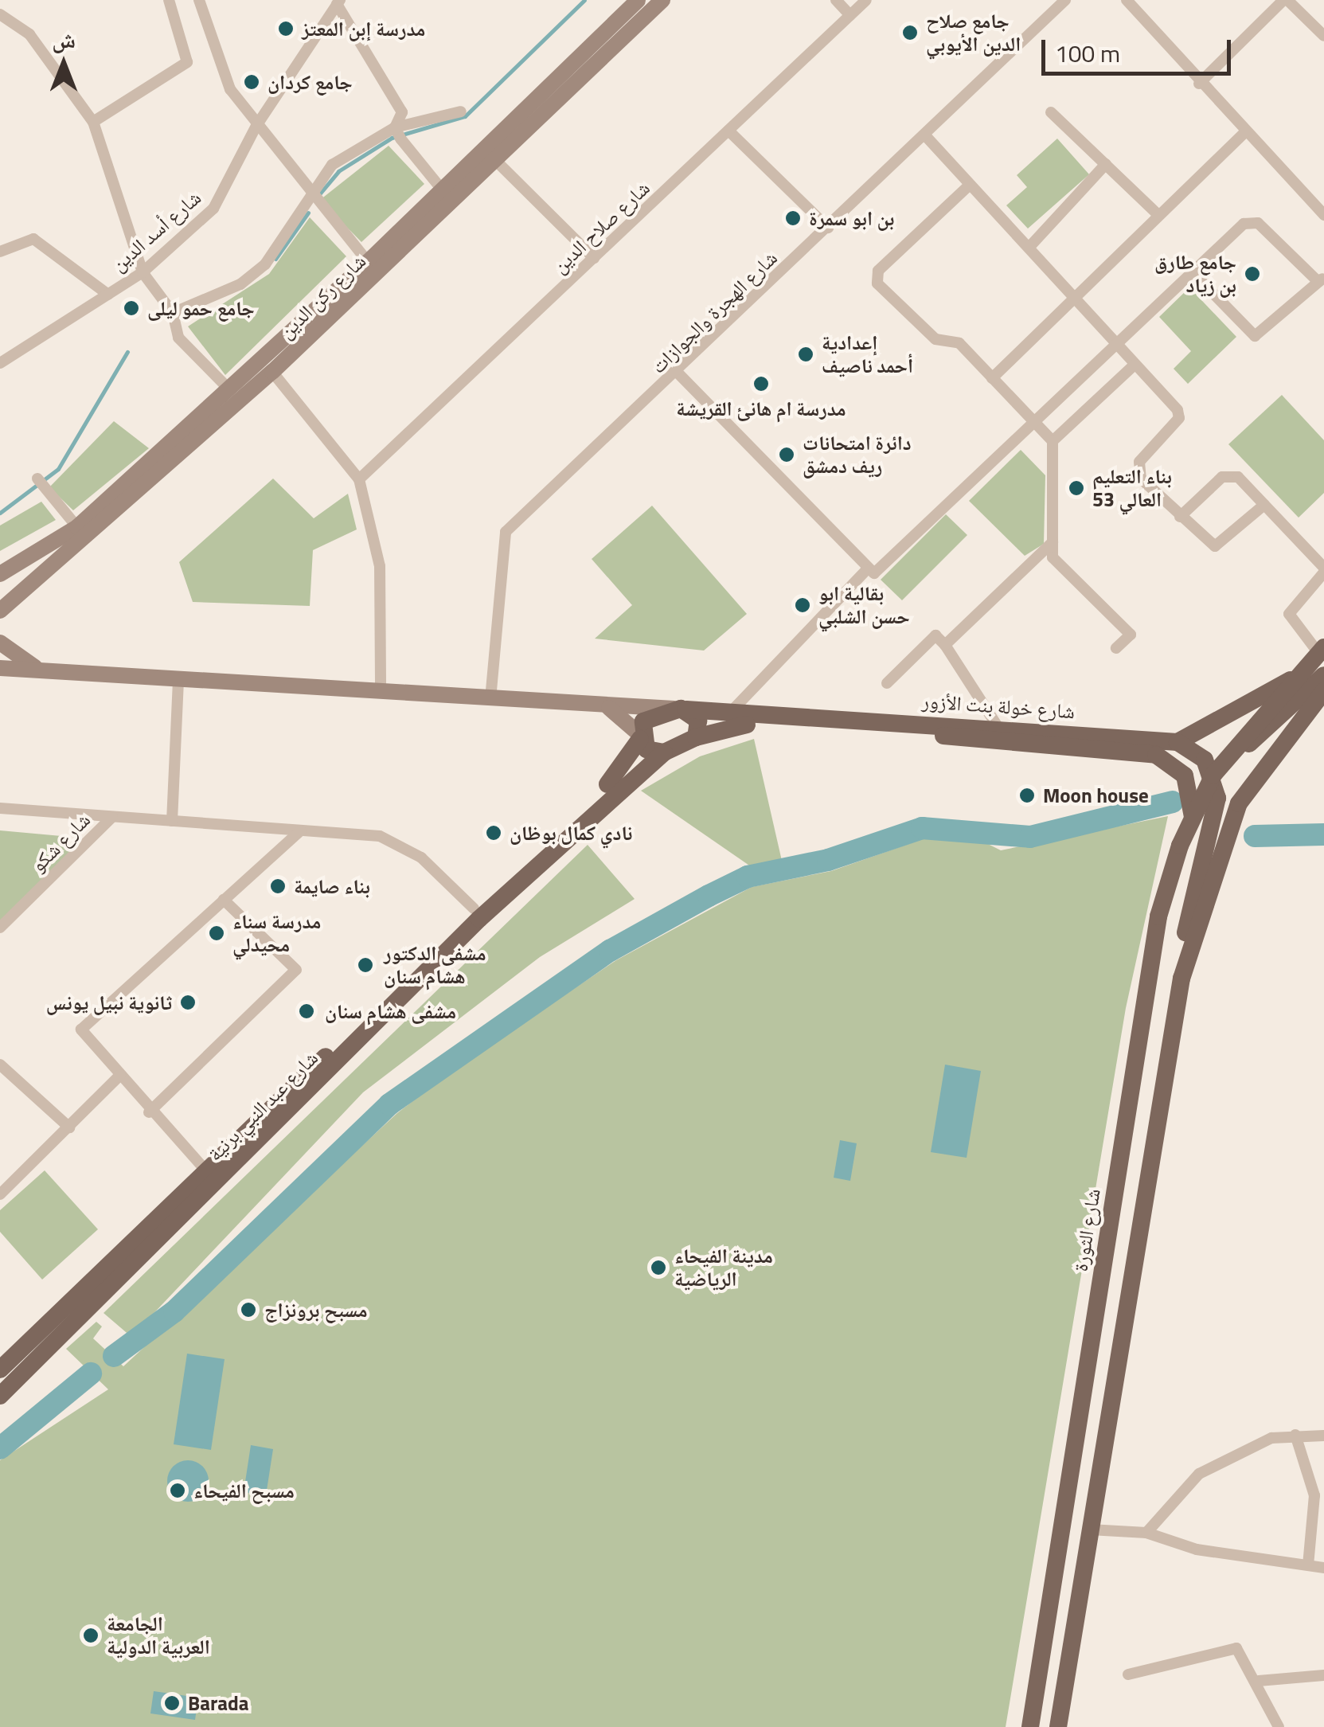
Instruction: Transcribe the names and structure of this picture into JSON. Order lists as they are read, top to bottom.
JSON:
{
  "streets": {
    "main road": [
      "شارع ركن الدين",
      "شارع خولة بنت الأزور",
      "شارع عبد النبي برنية",
      "شارع الثورة"
    ],
    "street": [
      "شارع صلاح الدين",
      "شارع أسد الدين",
      "شارع الهجرة والجوازات",
      "شارع شكو"
    ]
  },
  "crossings": [
    ["شارع خولة بنت الأزور", "شارع عبد النبي برنية"],
    ["شارع خولة بنت الأزور", "شارع الثورة"]
  ],
  "places": [
    "مدرسة إبن المعتز",
    "جامع صلاح الدين الأيوبي",
    "جامع كردان",
    "بن ابو سمرة",
    "جامع طارق بن زياد",
    "جامع حمو ليلى",
    "إعدادية أحمد ناصيف",
    "مدرسة ام هانئ القريشة",
    "دائرة امتحانات ريف دمشق",
    "بناء التعليم العالي 53",
    "بقالية ابو حسن الشلبي",
    "Moon house",
    "نادي كمال بوظان",
    "بناء صايمة",
    "مدرسة سناء محيدلي",
    "مشفى الدكتور هشام سنان",
    "ثانوية نبيل يونس",
    "مشفى هشام سنان",
    "مدينة الفيحاء الرياضية",
    "مسبح برونزاج",
    "مسبح الفيحاء",
    "الجامعة العربية الدولية",
    "Barada"
  ],
  "scale_bar": "100 m",
  "north": "top"
}
